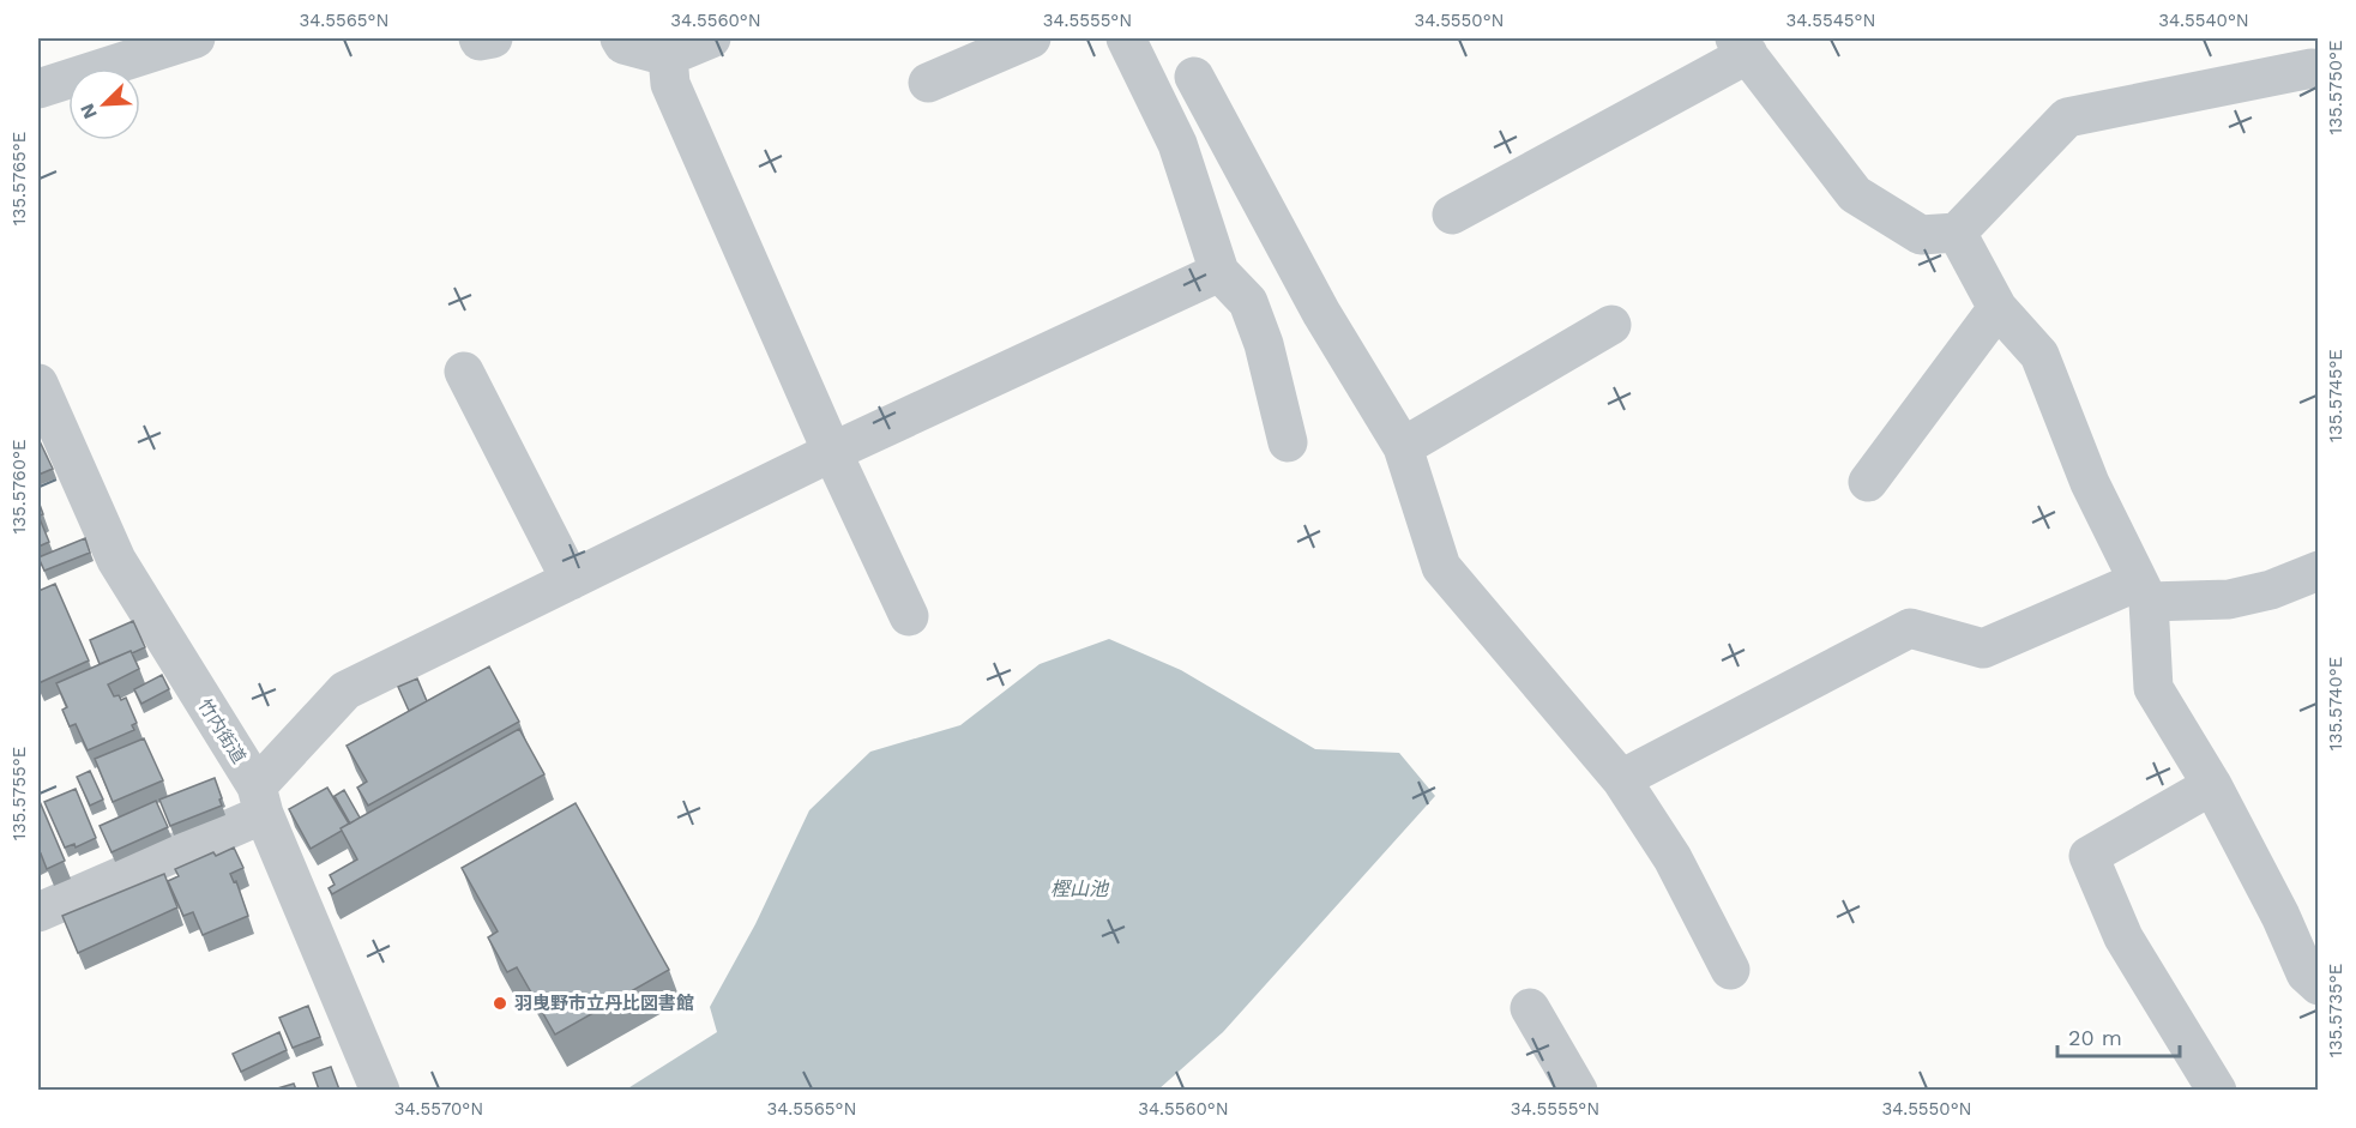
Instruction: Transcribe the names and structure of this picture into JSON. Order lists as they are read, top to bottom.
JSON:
{
  "streets": {
    "street": ["竹内街道"]
  },
  "water": ["樫山池"],
  "places": ["羽曳野市立丹比図書館"],
  "scale_bar": "20 m",
  "north": "bottom left",
  "coordinates": [
    "34.5565°N",
    "34.5560°N",
    "34.5555°N",
    "34.5550°N",
    "34.5545°N",
    "34.5540°N",
    "135.5750°E",
    "135.5765°E",
    "135.5745°E",
    "135.5760°E",
    "135.5740°E",
    "135.5755°E",
    "135.5735°E",
    "34.5570°N"
  ]
}
